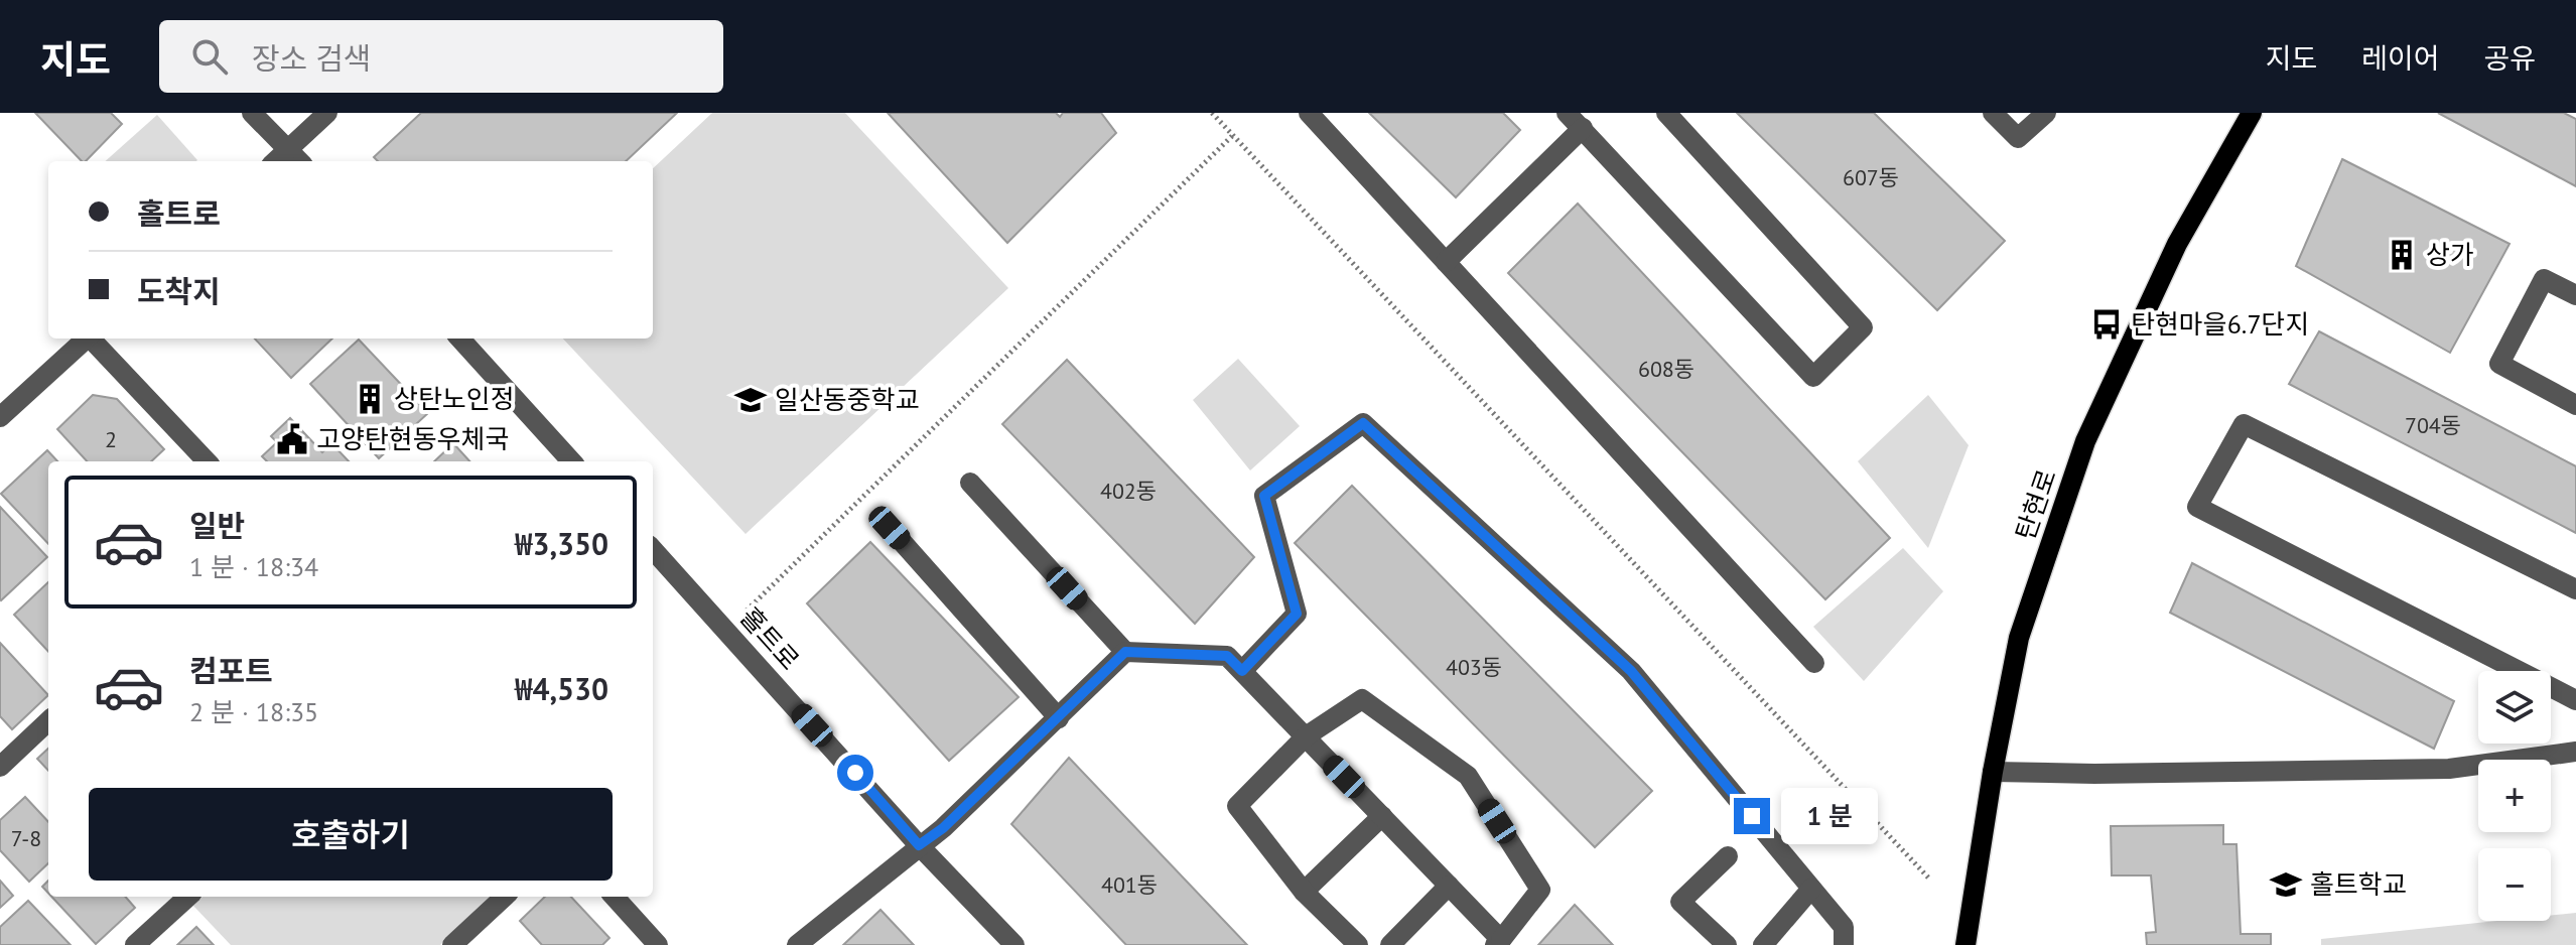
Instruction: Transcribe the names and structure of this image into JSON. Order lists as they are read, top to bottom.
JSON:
{
  "streets": {
    "main road": ["탄현로"],
    "street": ["홀트로"]
  },
  "places": {
    "building": ["상가", "상탄노인정"],
    "bus stop": ["탄현마을6.7단지"],
    "school or university": ["일산동중학교", "홀트학교"],
    "public building": ["고양탄현동우체국"]
  },
  "house_numbers": [
    "607동",
    "608동",
    "704동",
    "2",
    "402동",
    "403동",
    "7-8",
    "401동"
  ],
  "page": {
    "header": "지도",
    "search": "장소 검색",
    "nav": ["지도", "레이어", "공유"],
    "banner": ["홀트로", "도착지"],
    "list": [
      {
        "name": "일반",
        "note": "1 분 · 18:34",
        "value": "₩3,350"
      },
      {
        "name": "컴포트",
        "note": "2 분 · 18:35",
        "value": "₩4,530"
      }
    ],
    "map_buttons": ["+", "−"],
    "buttons": "호출하기",
    "bubble": "1 분"
  }
}
